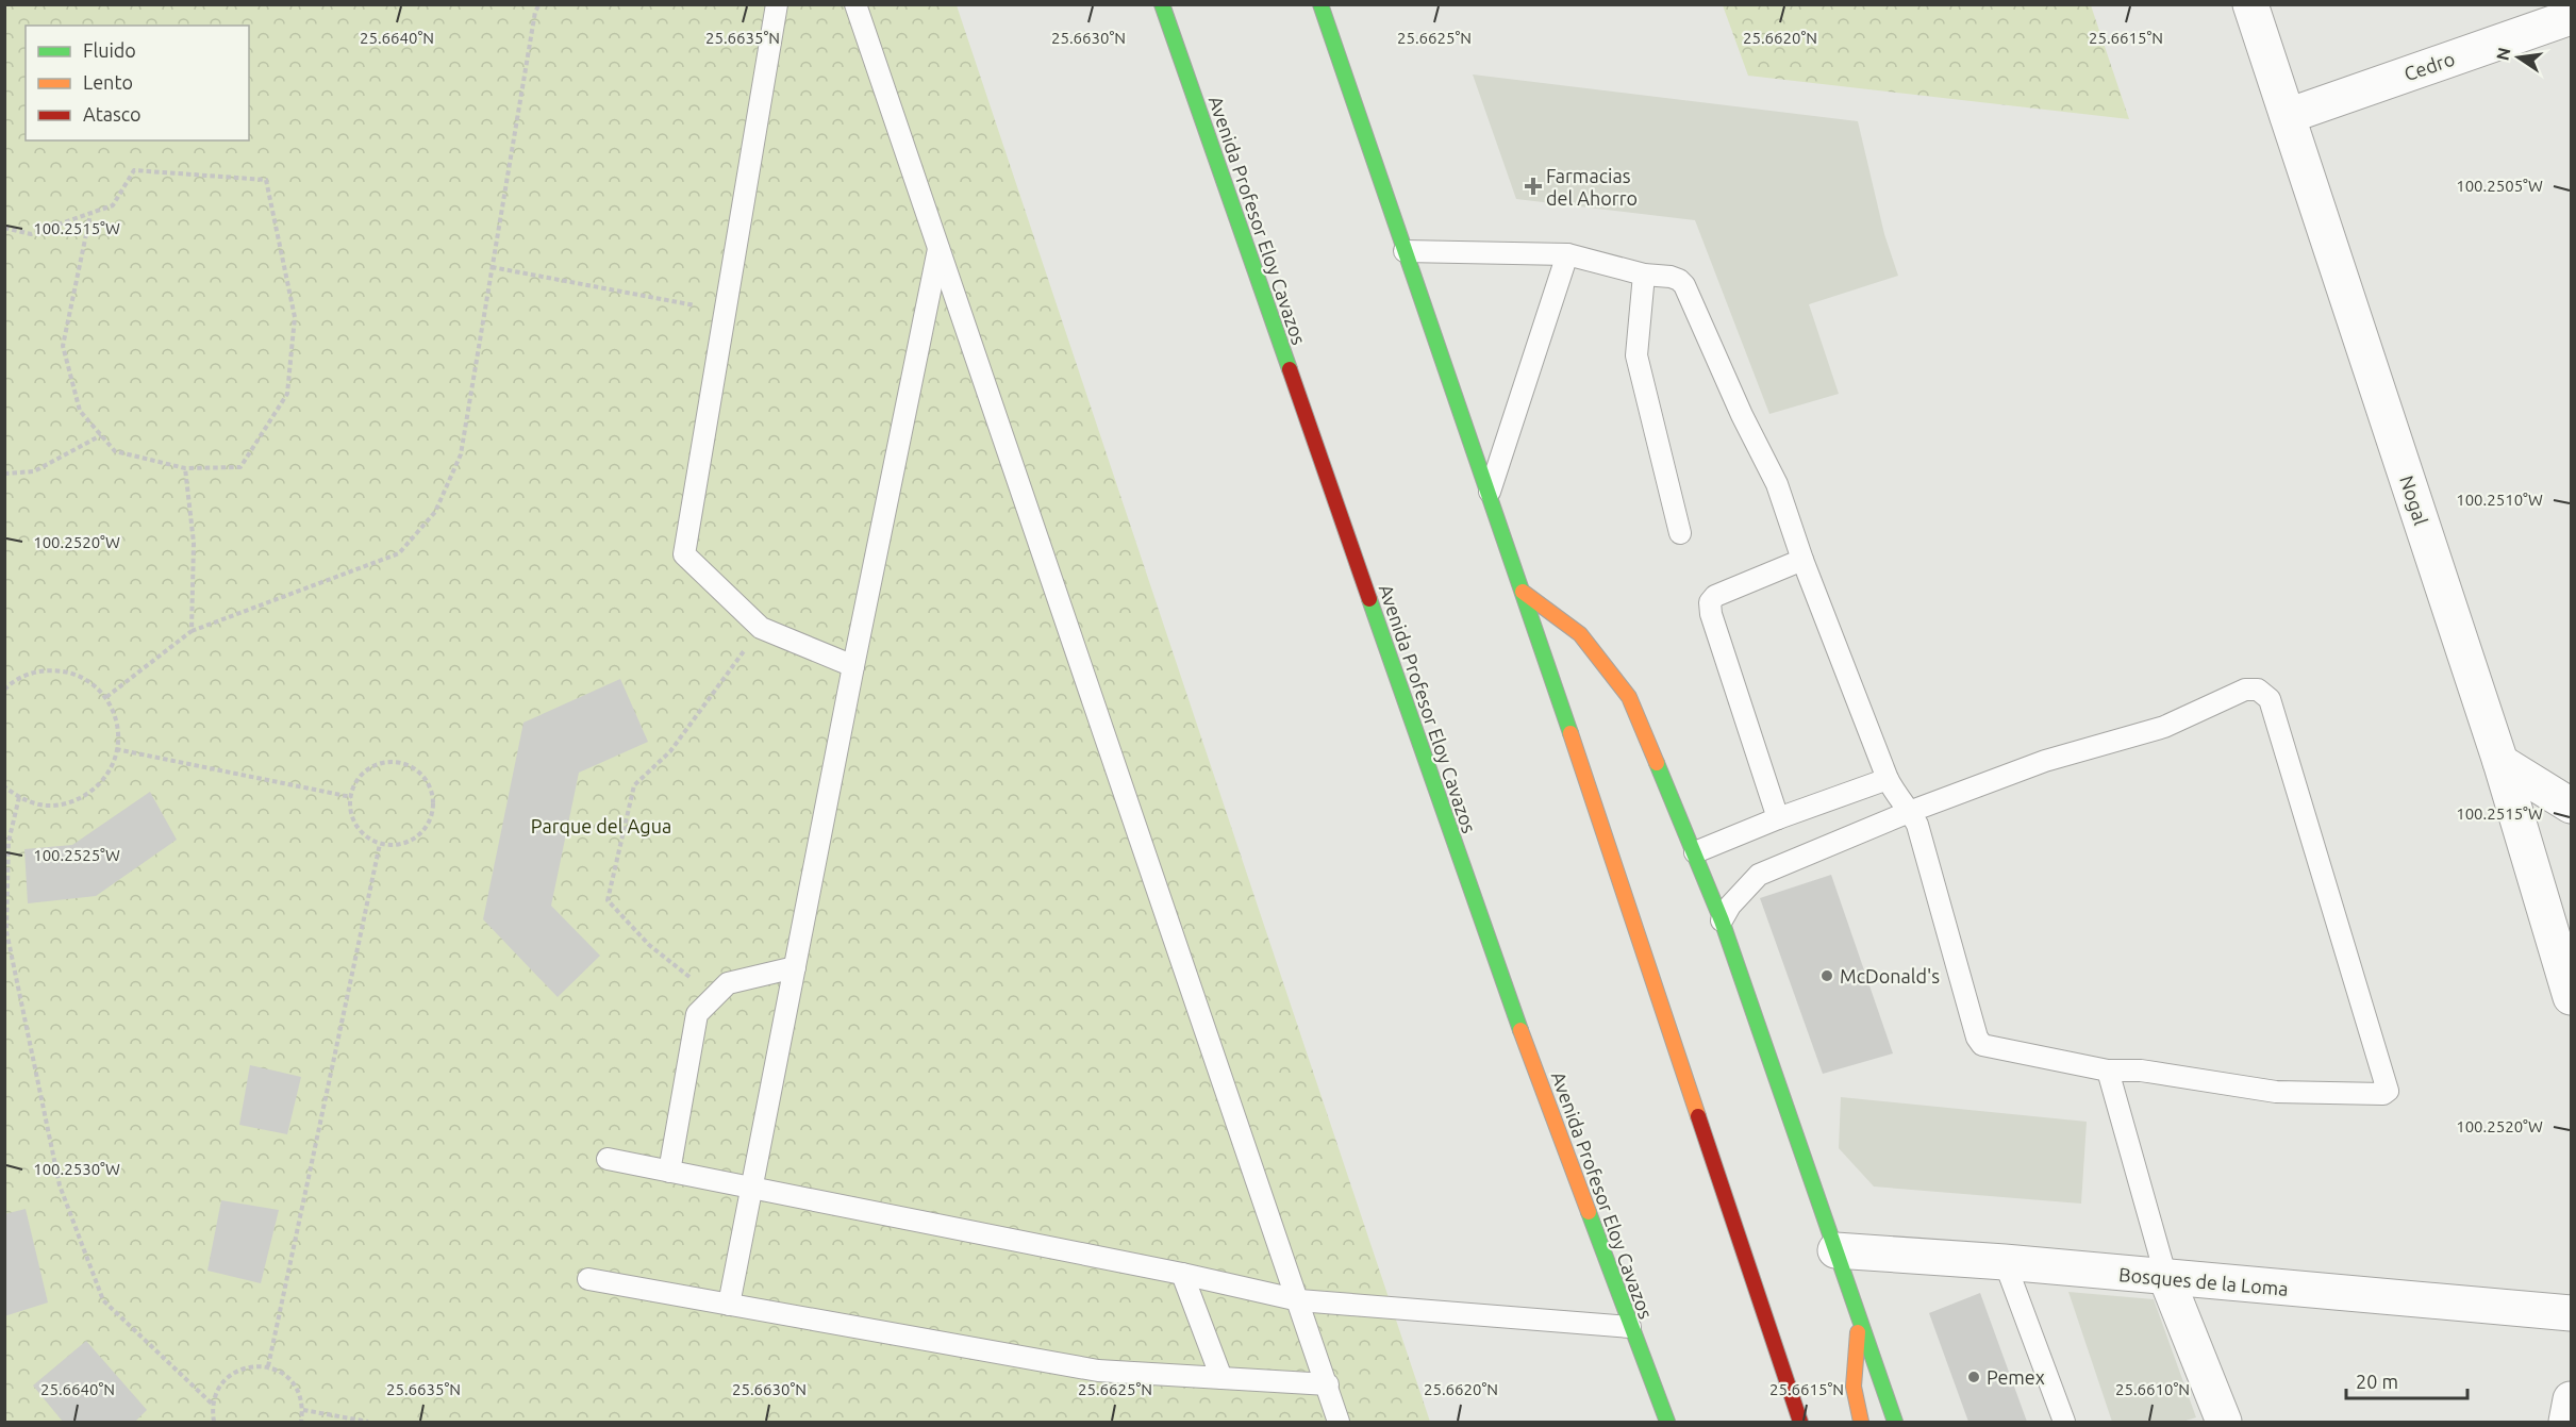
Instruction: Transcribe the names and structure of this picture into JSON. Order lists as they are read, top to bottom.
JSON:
{
  "streets": {
    "main road": ["Avenida Profesor Eloy Cavazos"],
    "street": ["Cedro", "Nogal", "Bosques de la Loma"]
  },
  "crossings": [
    ["Cedro", "Nogal"]
  ],
  "parks": ["Parque del Agua"],
  "places": {
    "health": ["Farmacias del Ahorro"],
    "other": ["McDonald's", "Pemex"]
  },
  "legend": ["Fluido", "Lento", "Atasco"],
  "scale_bar": "20 m",
  "north": "left",
  "coordinates": [
    "25.6640°N",
    "25.6635°N",
    "25.6630°N",
    "25.6625°N",
    "25.6620°N",
    "25.6615°N",
    "100.2505°W",
    "100.2515°W",
    "100.2510°W",
    "100.2520°W",
    "100.2525°W",
    "100.2530°W",
    "25.6610°N"
  ]
}
